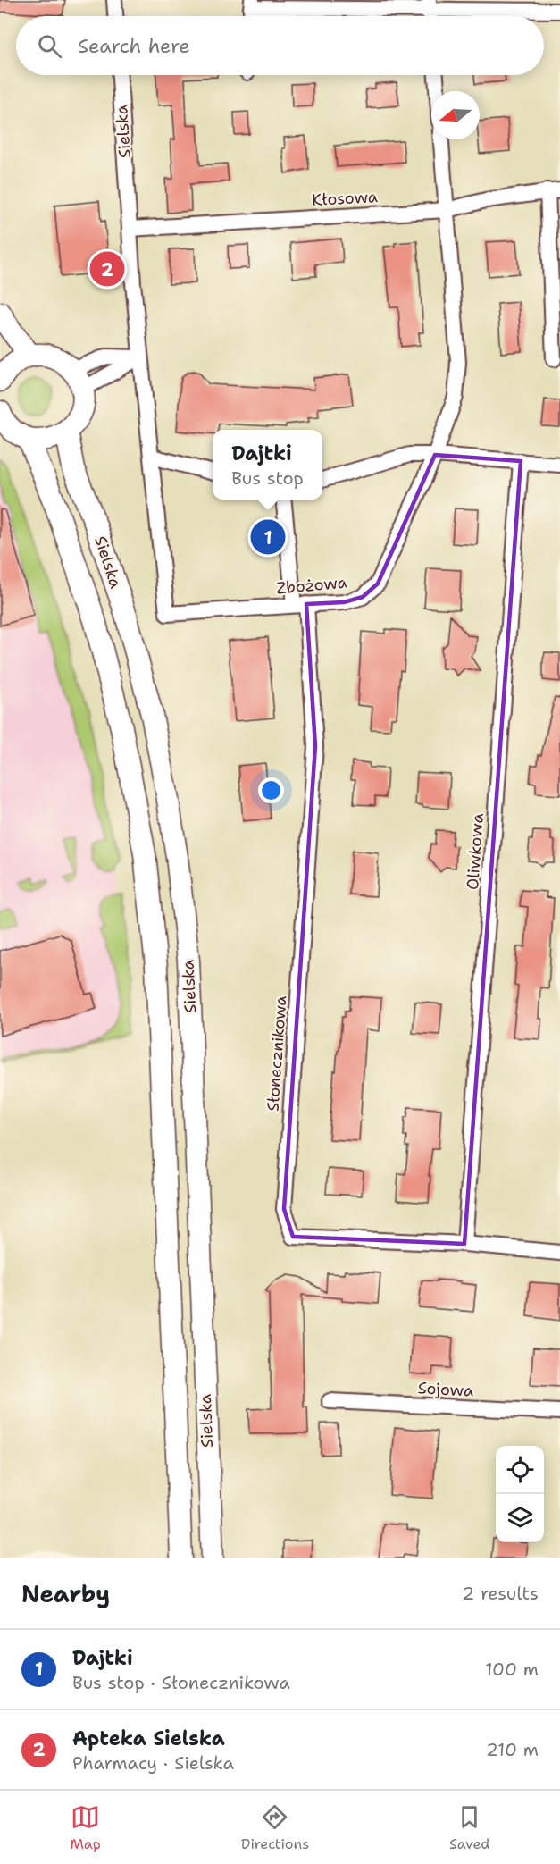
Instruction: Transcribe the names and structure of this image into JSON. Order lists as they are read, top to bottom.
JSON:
{
  "streets": {
    "main road": ["Sielska"],
    "street": [
      "Kłosowa",
      "Zbożowa",
      "Oliwkowa",
      "Słonecznikowa",
      "Sojowa"
    ]
  },
  "crossings": [
    ["Sielska", "Kłosowa"],
    ["Sielska", "Zbożowa"],
    ["Kłosowa", "Zbożowa"],
    ["Zbożowa", "Słonecznikowa"],
    ["Oliwkowa", "Słonecznikowa"]
  ],
  "north": "left",
  "page": {
    "search": "Search here",
    "pins": ["2", "1"],
    "popup": ["Dajtki", "Bus stop"],
    "heading": ["Nearby", "2 results"],
    "list": [
      {
        "mark": "1",
        "name": "Dajtki",
        "note": "Bus stop · Słonecznikowa",
        "value": "100 m"
      },
      {
        "mark": "2",
        "name": "Apteka Sielska",
        "note": "Pharmacy · Sielska",
        "value": "210 m"
      }
    ],
    "nav": ["Map", "Directions", "Saved"]
  }
}
